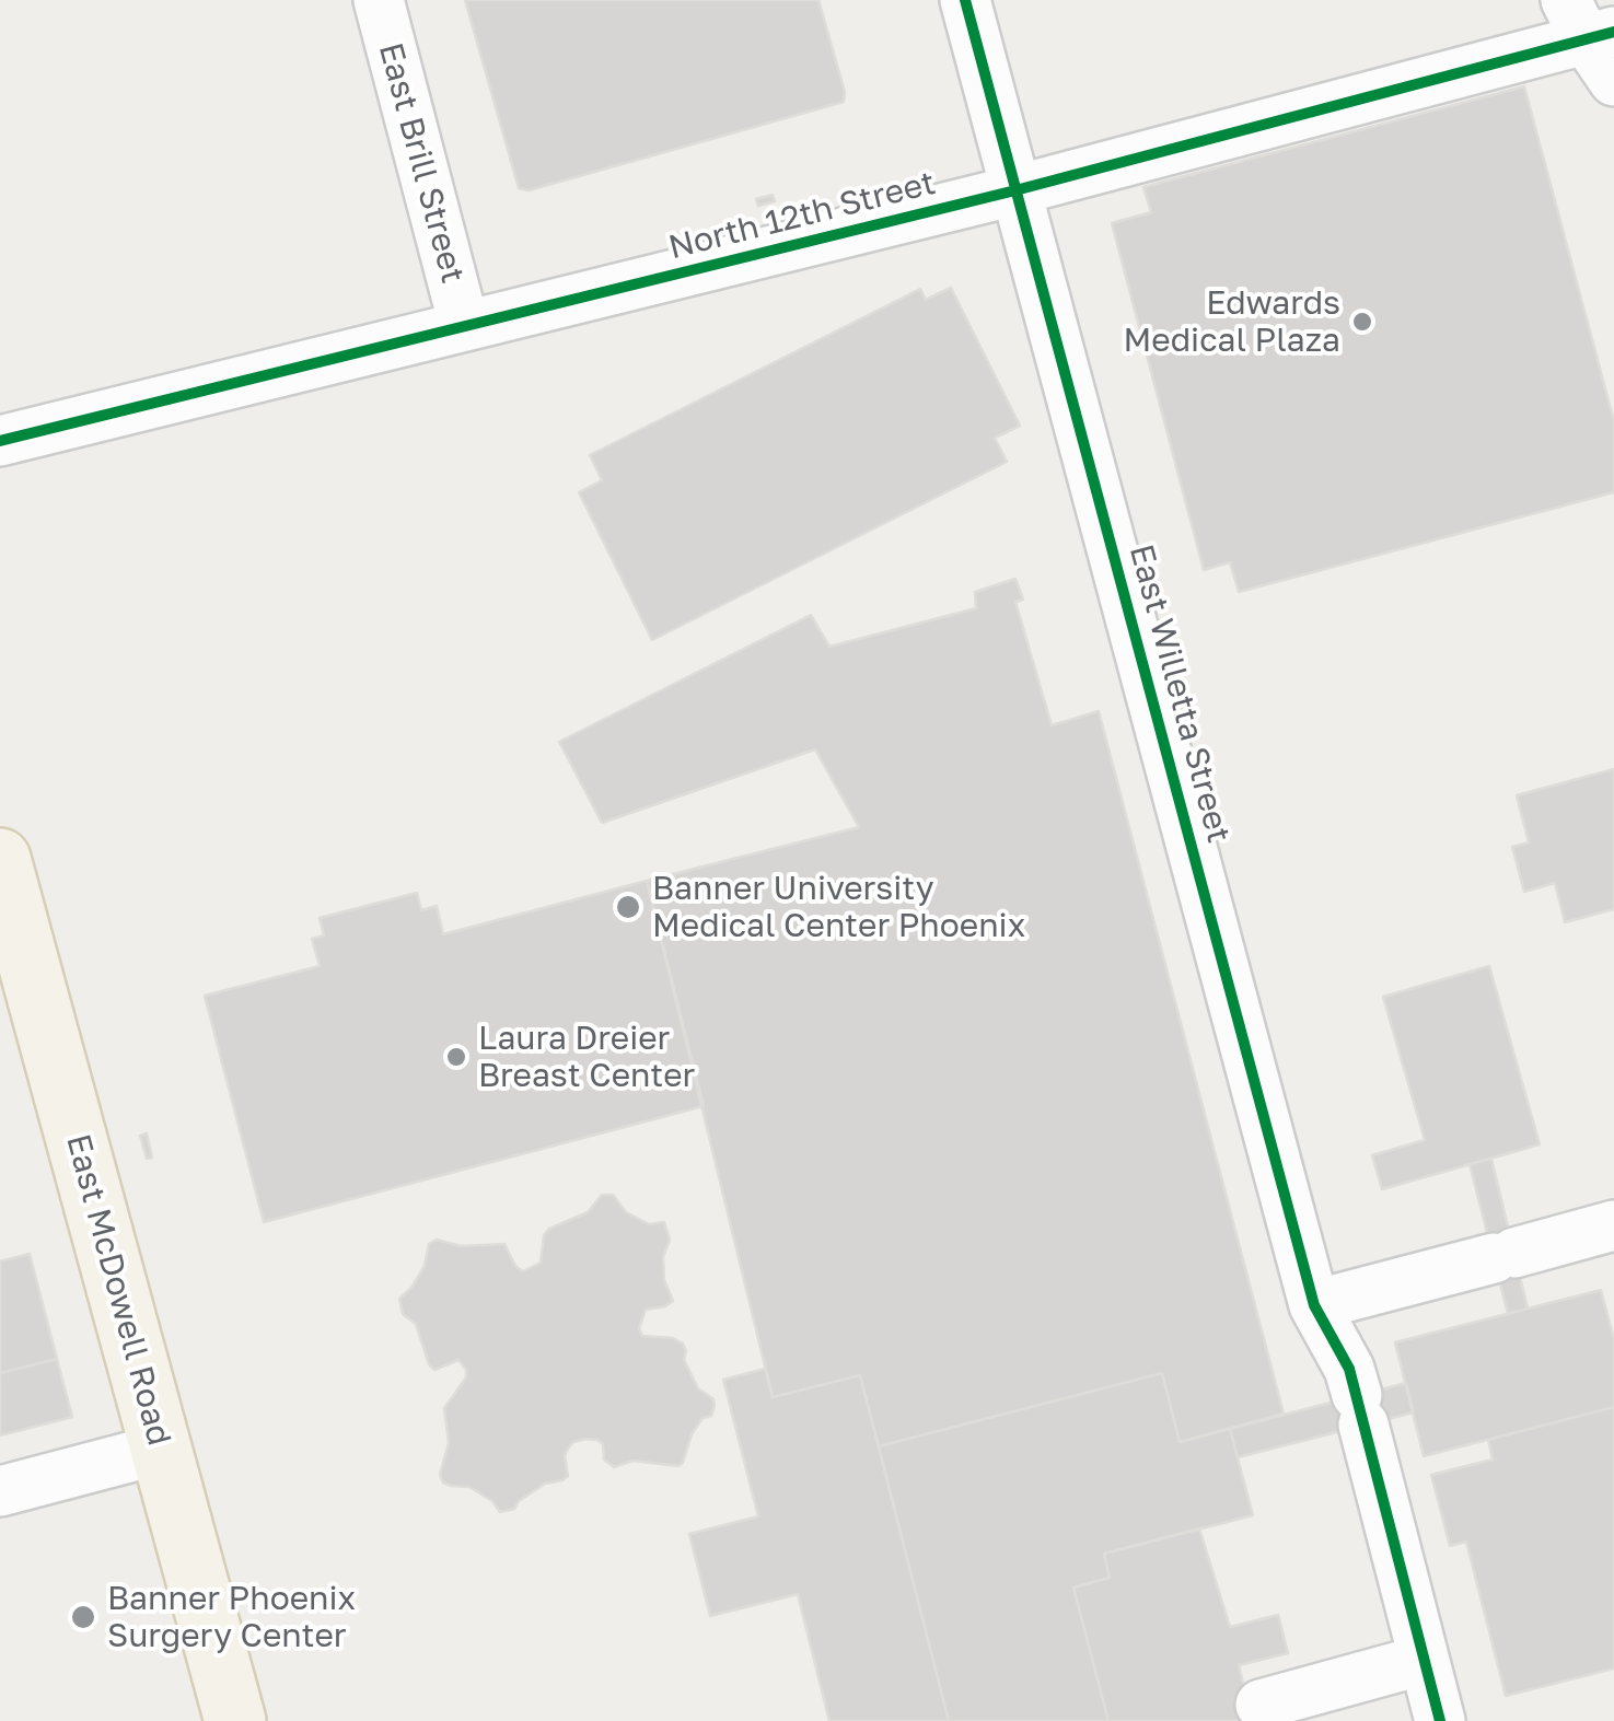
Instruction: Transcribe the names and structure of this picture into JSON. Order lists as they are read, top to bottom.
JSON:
{
  "streets": {
    "main road": ["East McDowell Road"],
    "street": ["East Brill Street", "North 12th Street", "East Willetta Street"]
  },
  "crossings": [
    ["East Brill Street", "North 12th Street"],
    ["North 12th Street", "East Willetta Street"]
  ],
  "places": [
    "Edwards Medical Plaza",
    "Banner University Medical Center Phoenix",
    "Laura Dreier Breast Center",
    "Banner Phoenix Surgery Center"
  ]
}
